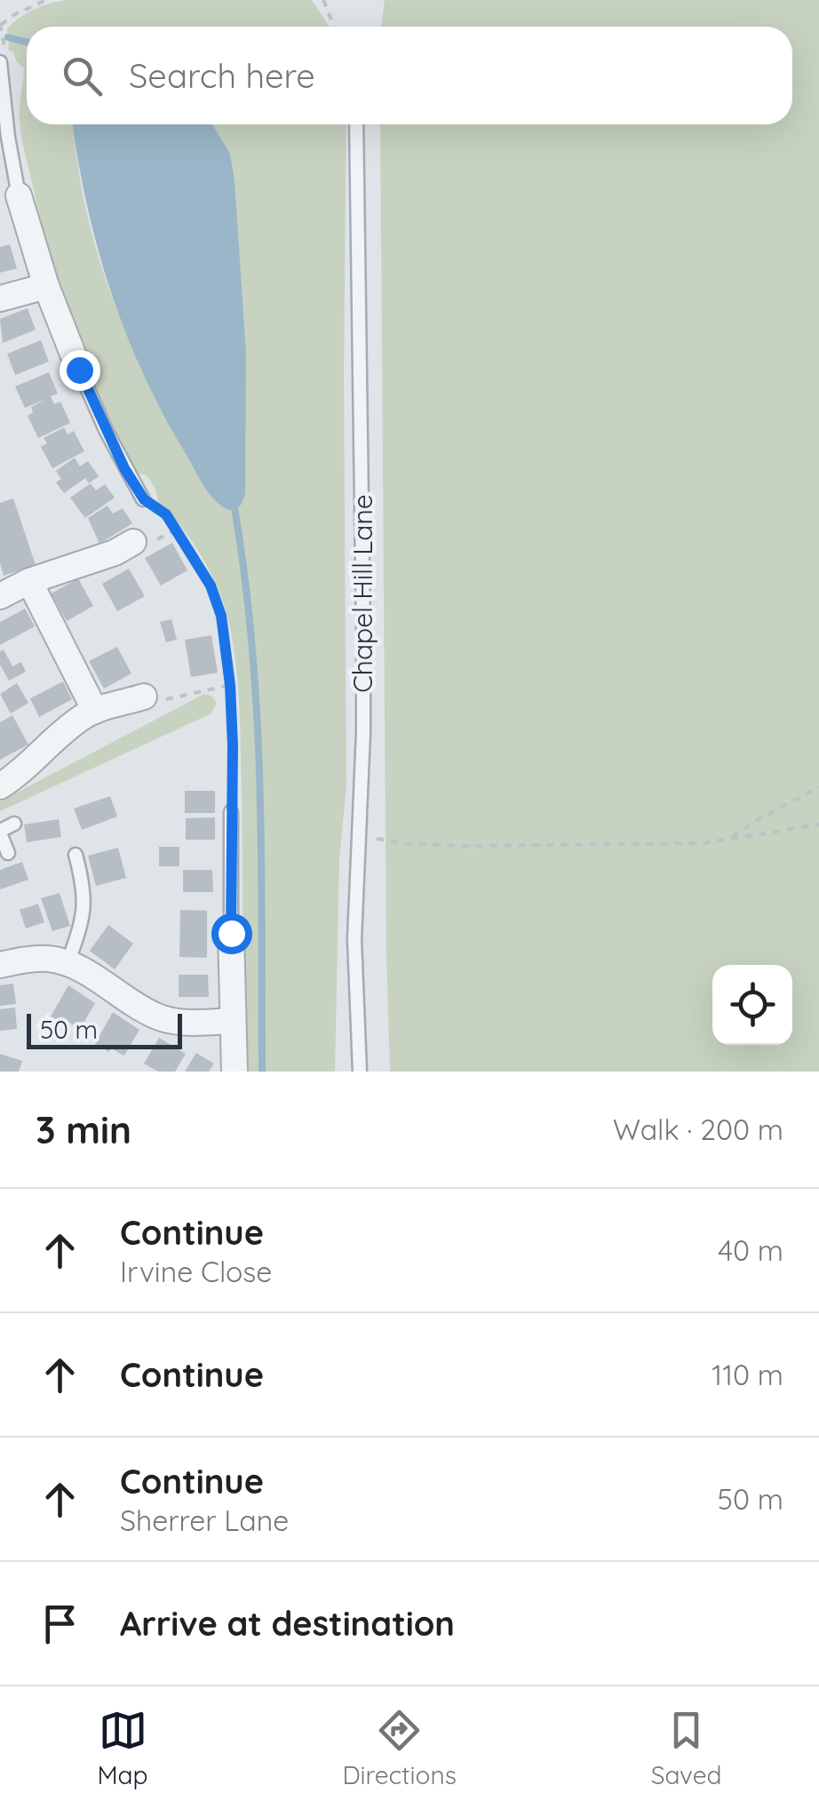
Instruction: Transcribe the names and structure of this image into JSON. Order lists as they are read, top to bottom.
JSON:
{
  "streets": {
    "lane": ["Chapel Hill Lane"]
  },
  "scale_bar": "50 m",
  "page": {
    "search": "Search here",
    "scale": "50 m",
    "heading": ["3 min", "Walk · 200 m"],
    "list": [
      ["Continue", "Irvine Close", "40 m"],
      ["Continue", "110 m"],
      ["Continue", "Sherrer Lane", "50 m"],
      "Arrive at destination"
    ],
    "nav": ["Map", "Directions", "Saved"]
  }
}
